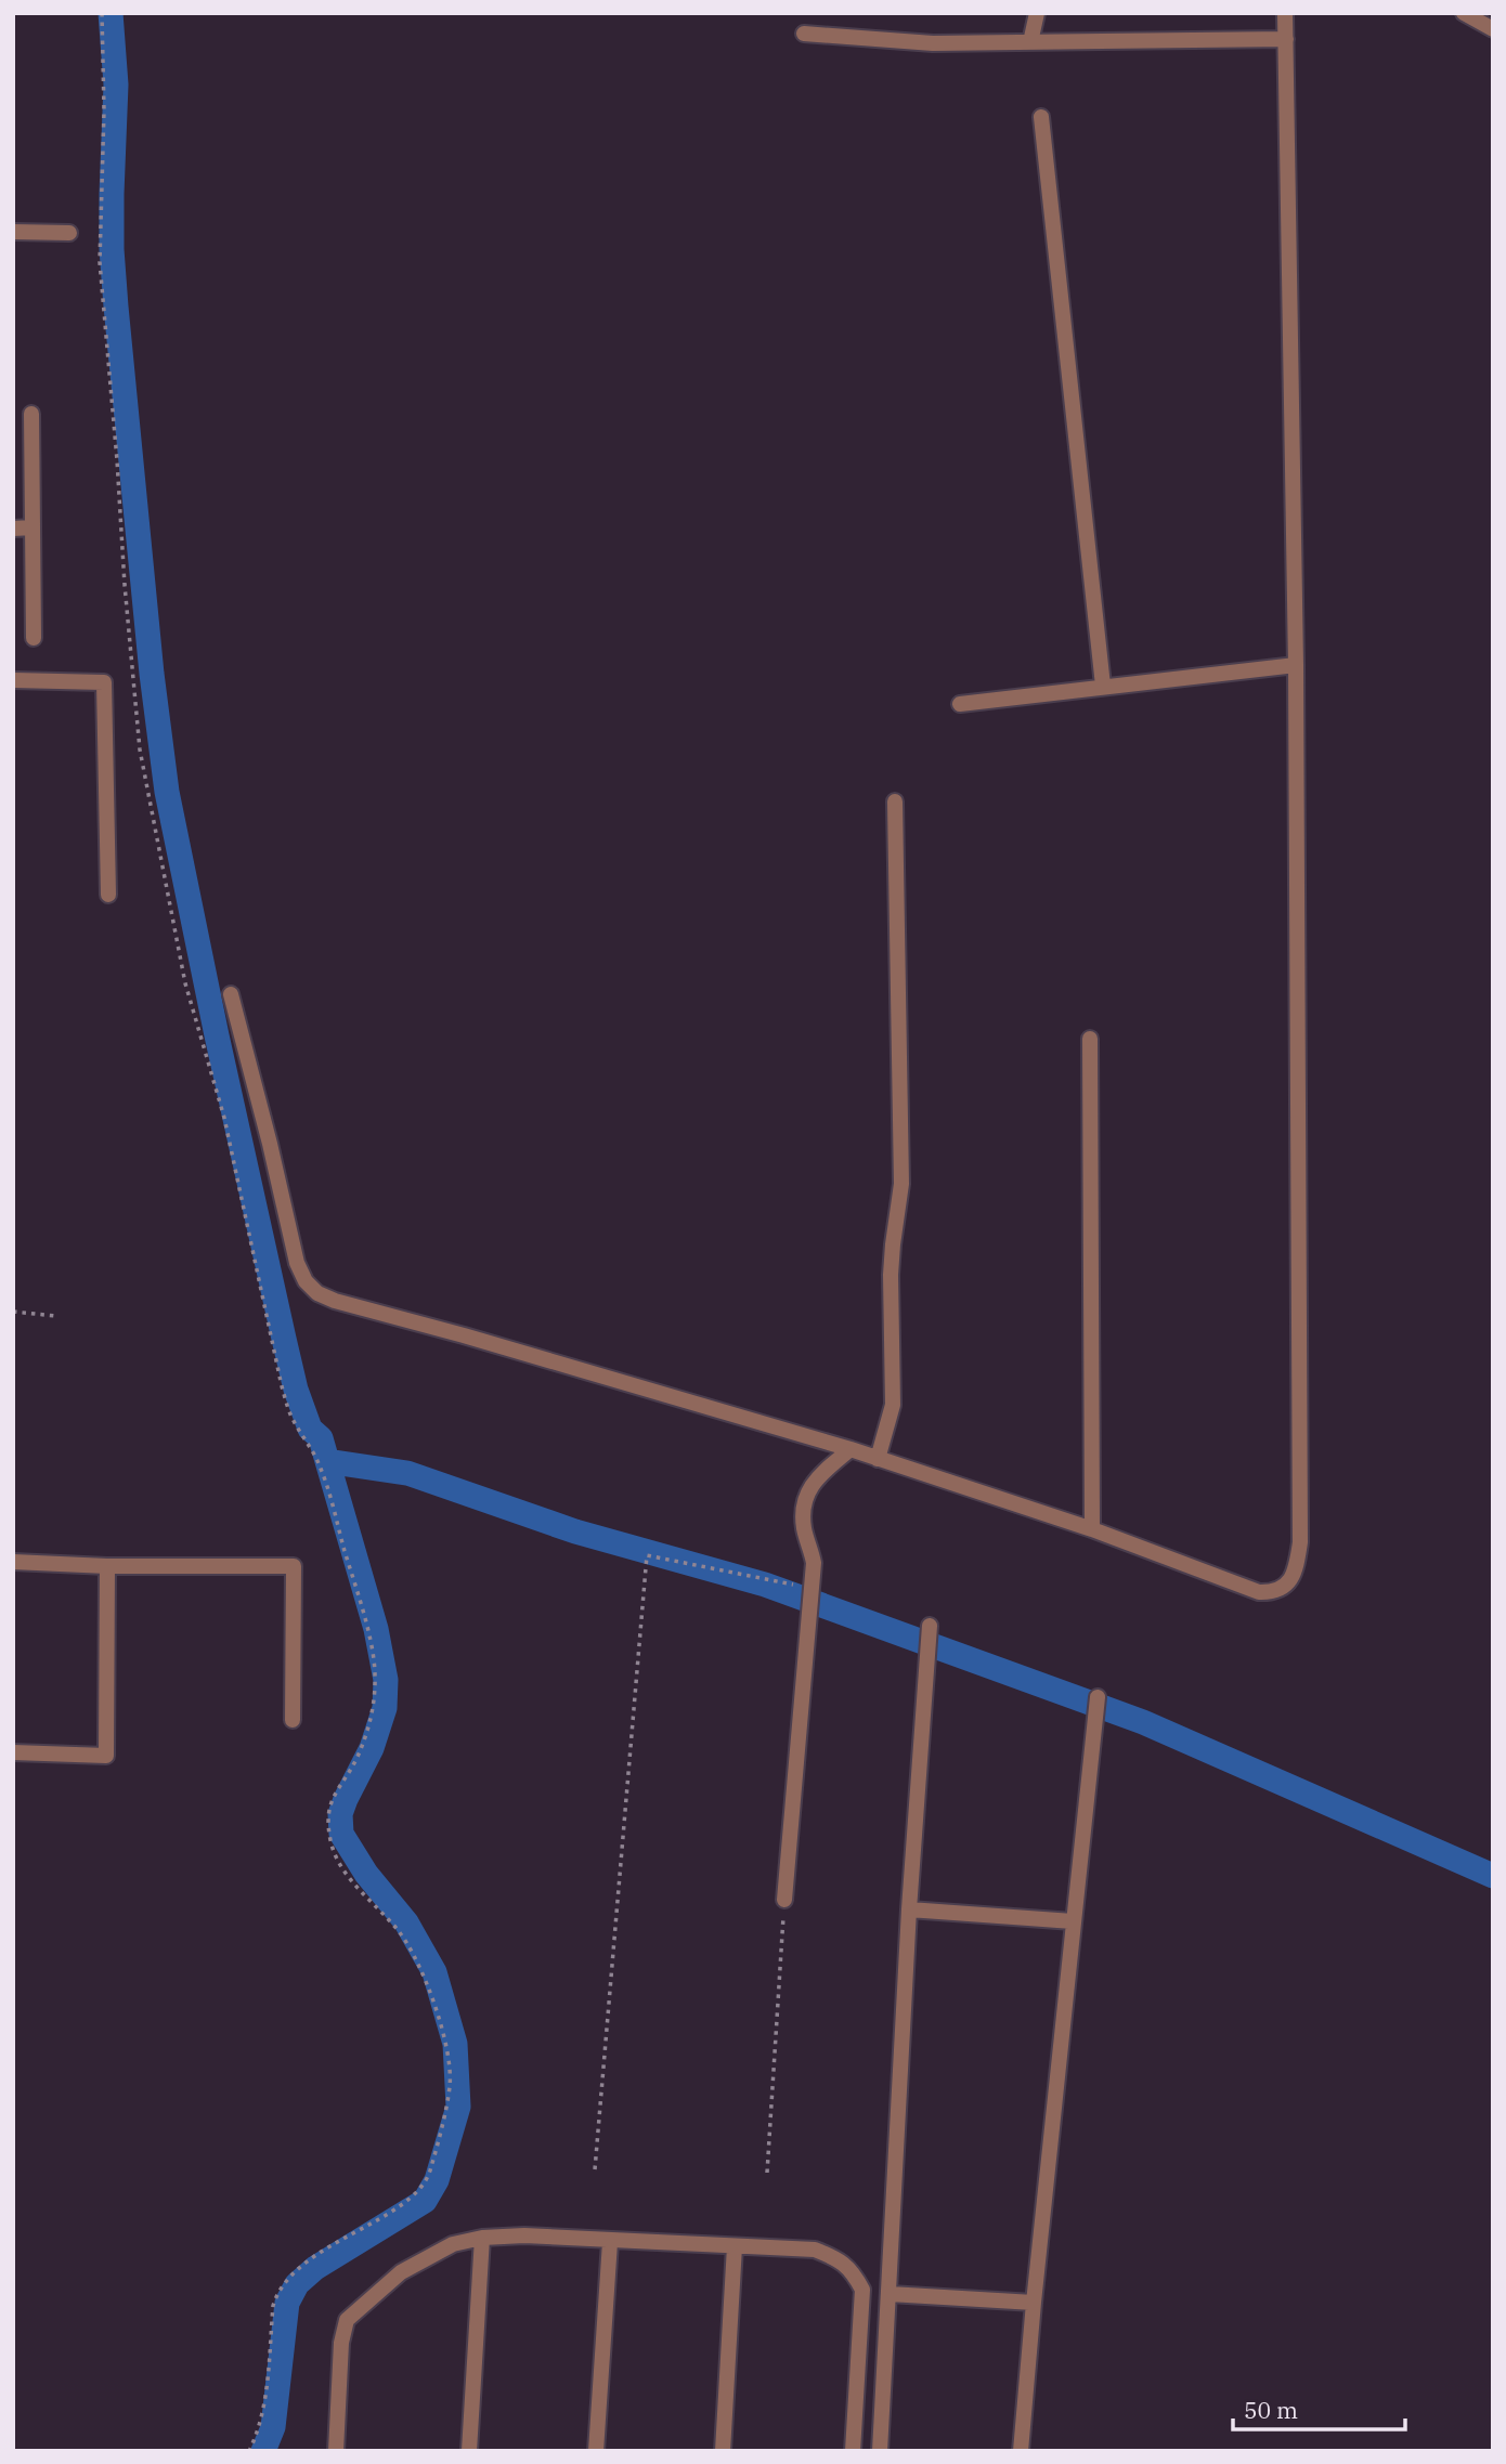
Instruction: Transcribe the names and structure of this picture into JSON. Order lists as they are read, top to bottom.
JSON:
{
  "scale_bar": "50 m"
}
